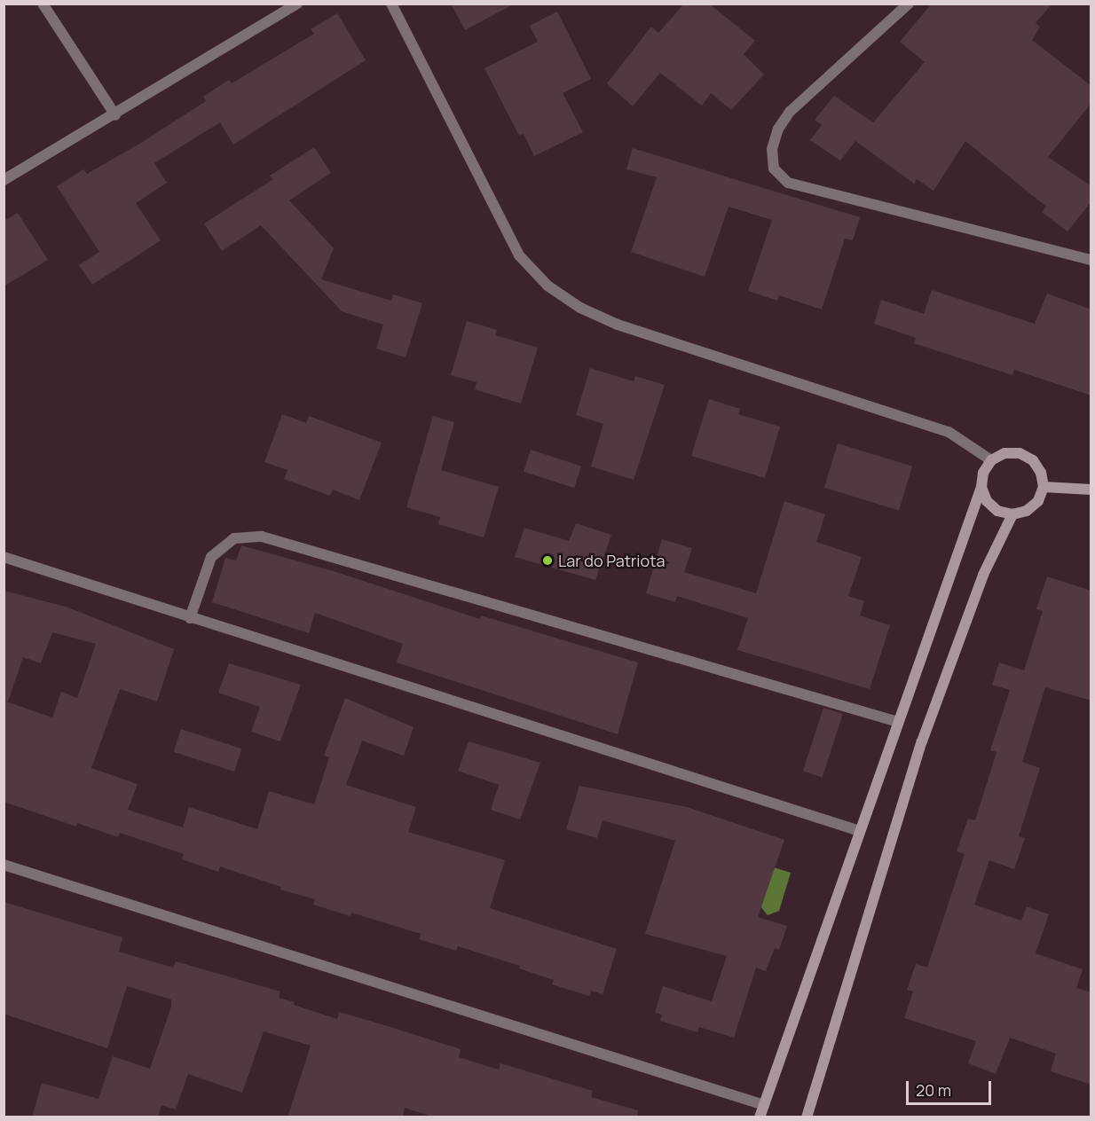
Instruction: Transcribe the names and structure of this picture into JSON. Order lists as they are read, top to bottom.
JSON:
{
  "places": ["Lar do Patriota"],
  "scale_bar": "20 m"
}
